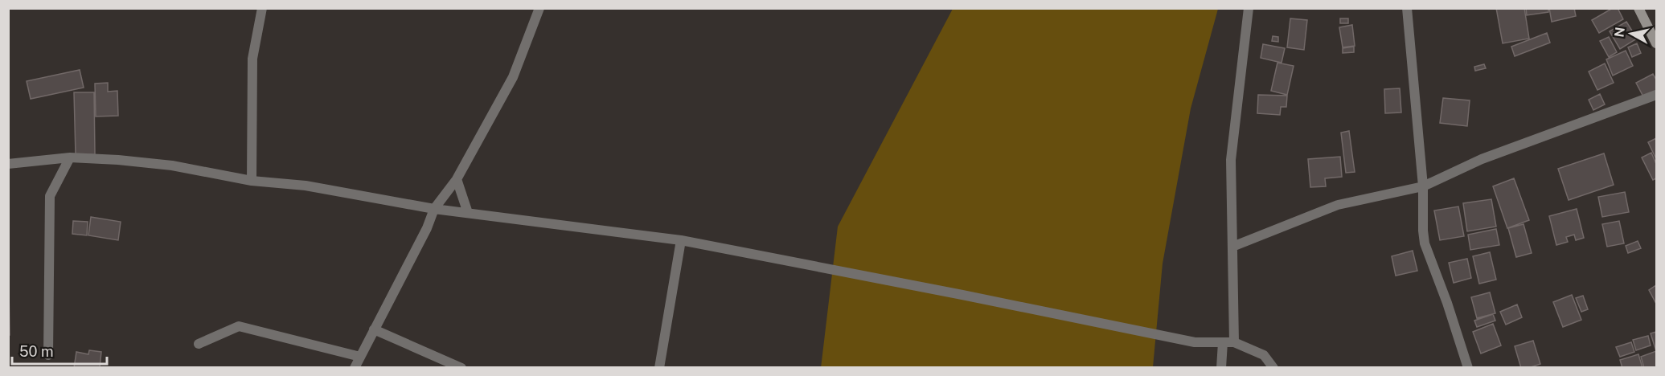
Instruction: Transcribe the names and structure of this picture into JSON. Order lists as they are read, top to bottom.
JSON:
{
  "scale_bar": "50 m",
  "north": "left"
}
